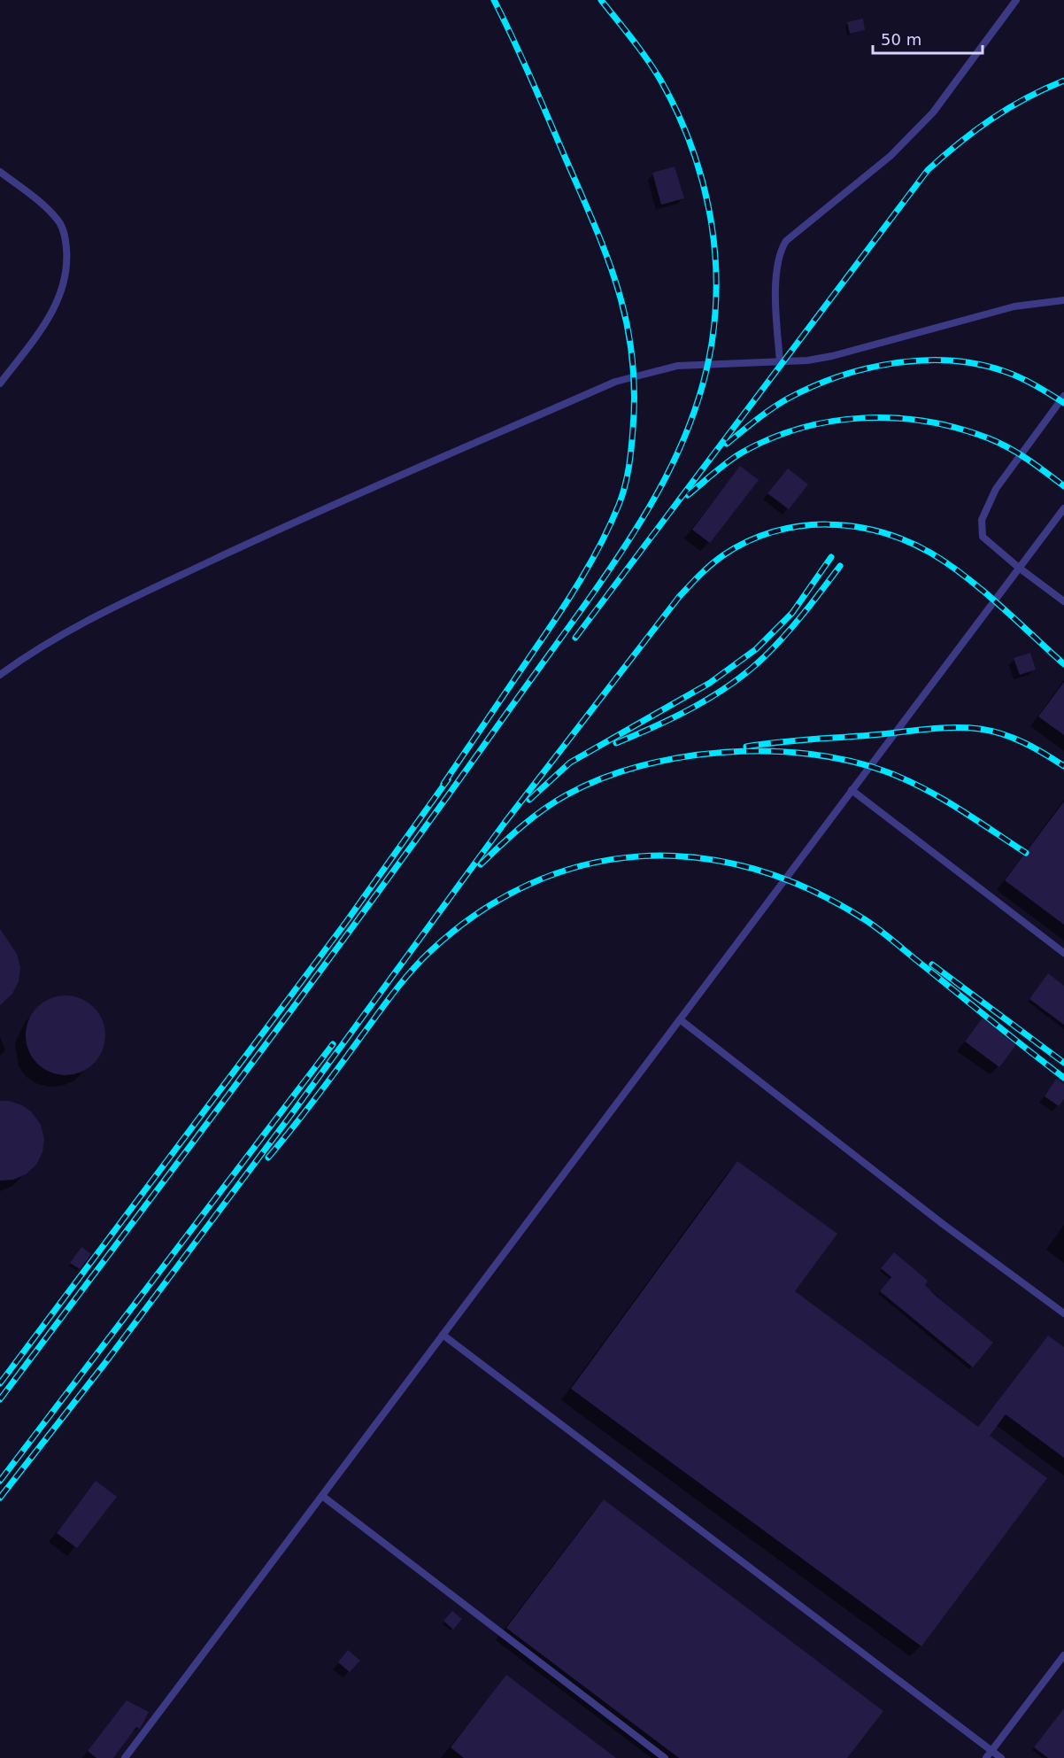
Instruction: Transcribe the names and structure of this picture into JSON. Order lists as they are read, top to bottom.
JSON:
{
  "scale_bar": "50 m"
}
